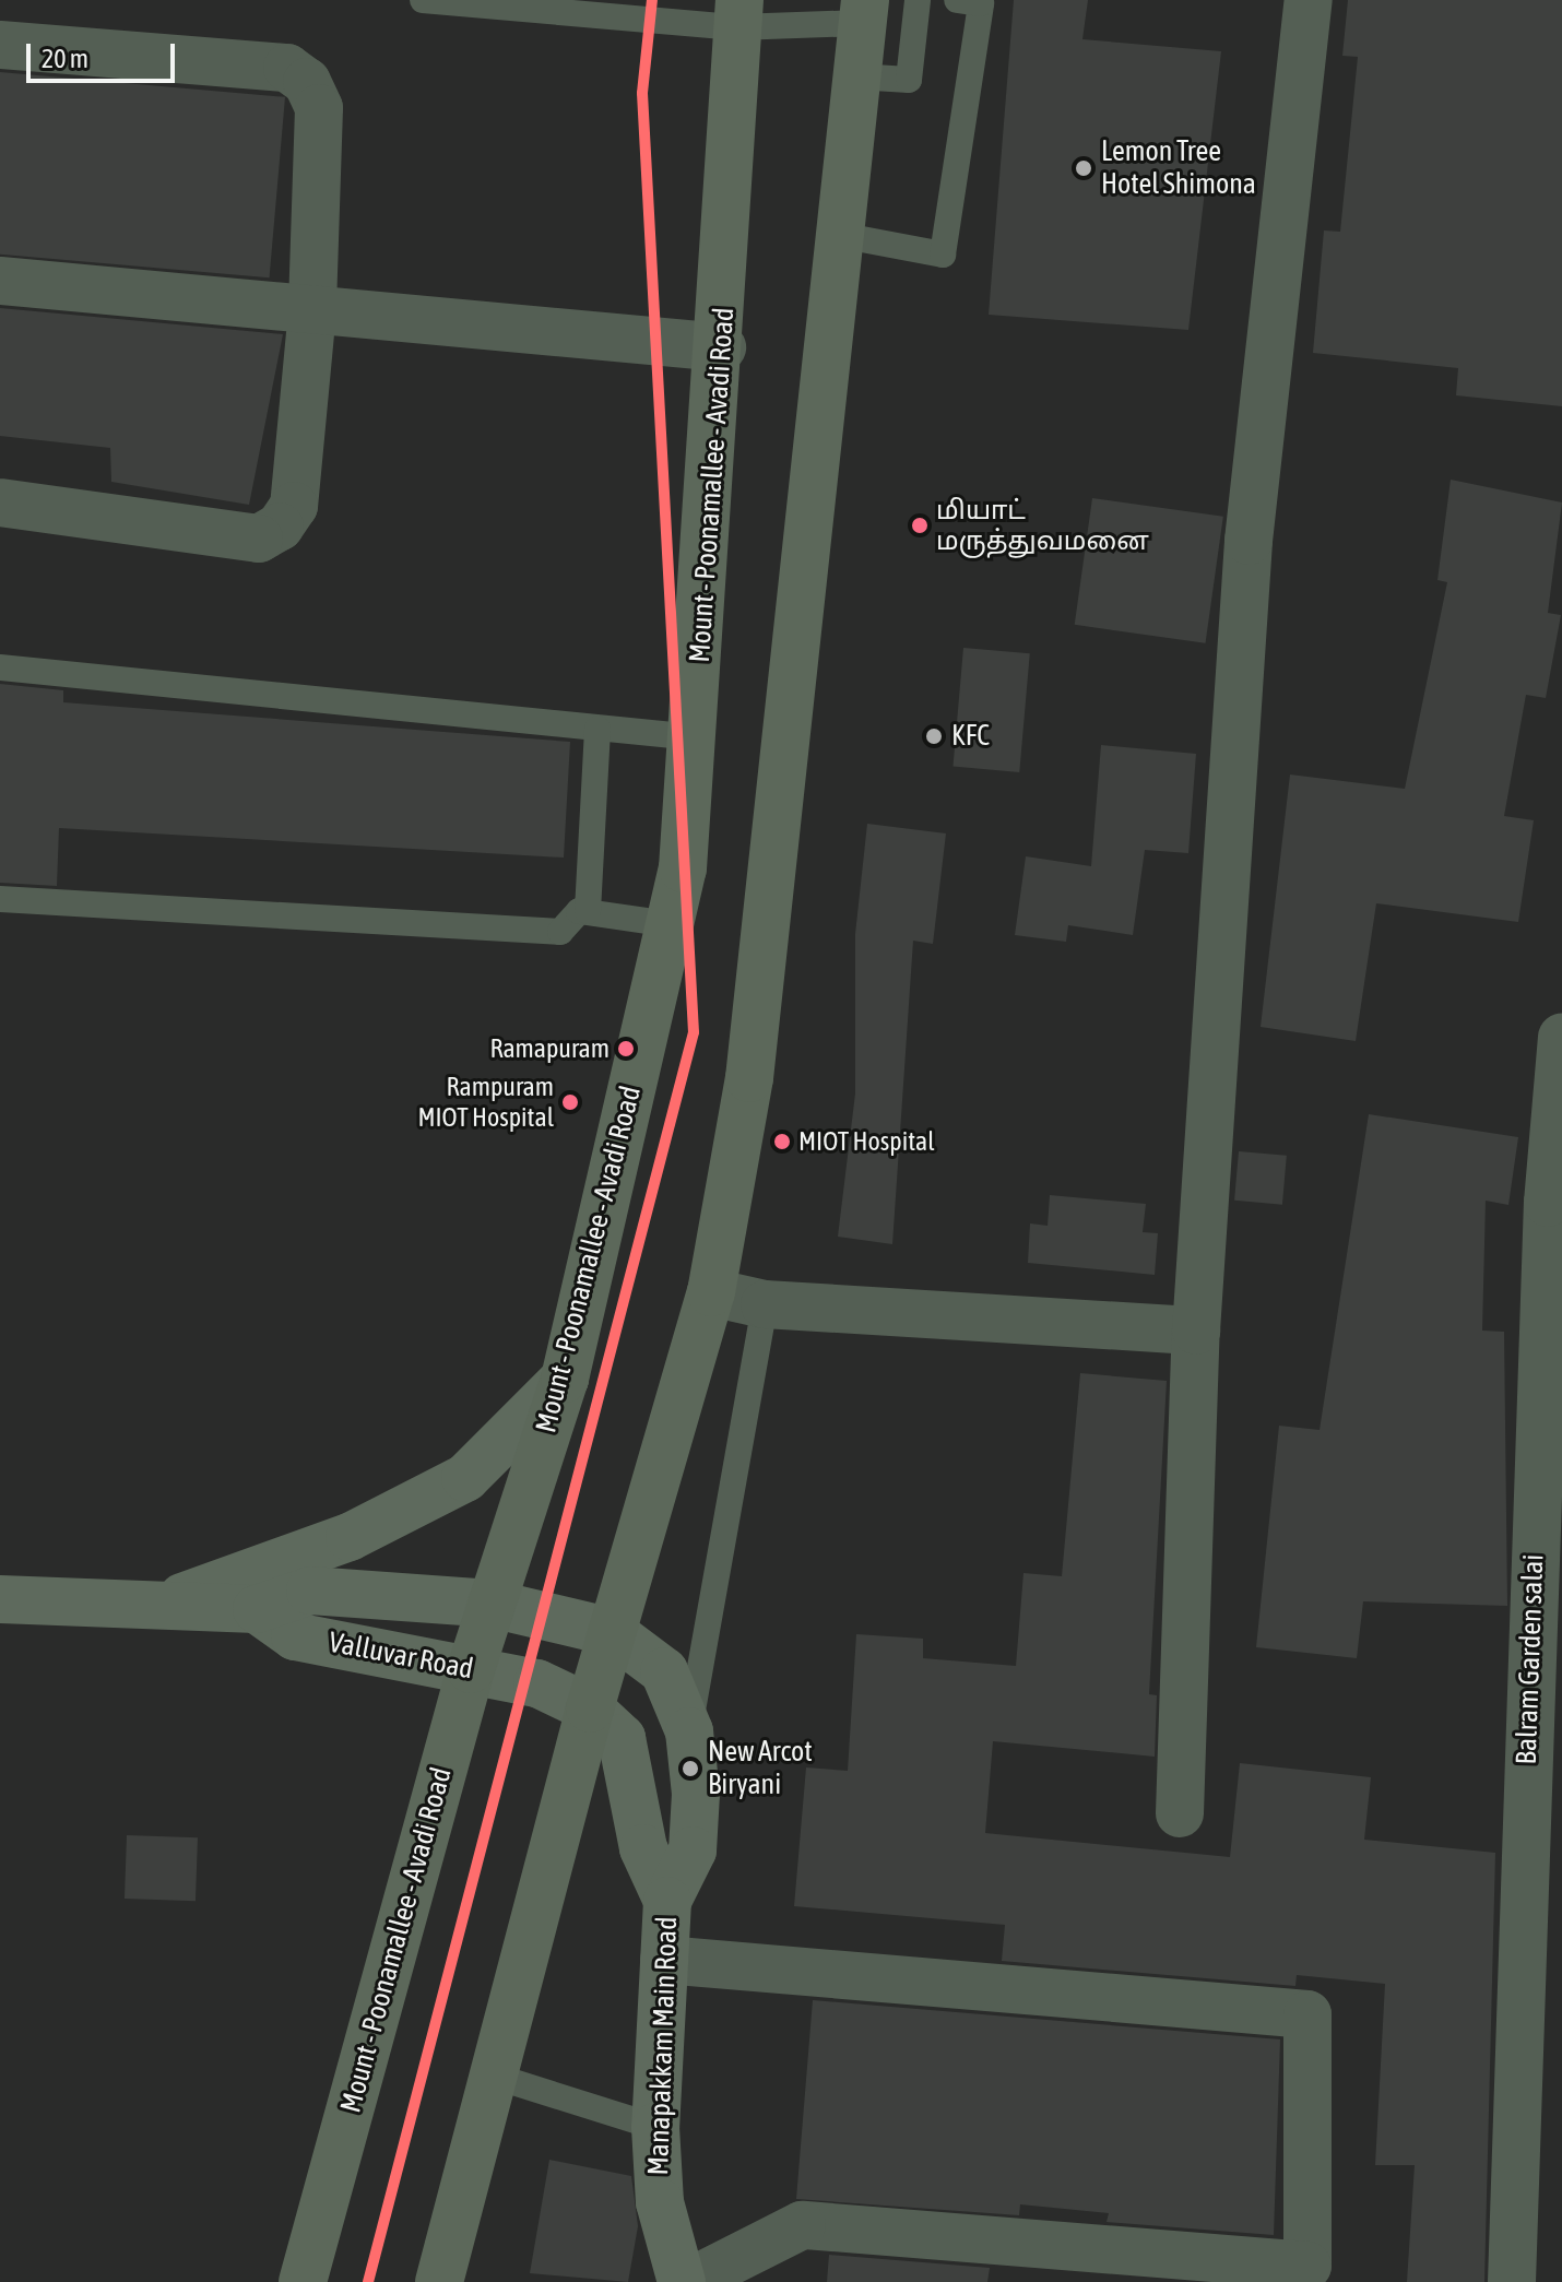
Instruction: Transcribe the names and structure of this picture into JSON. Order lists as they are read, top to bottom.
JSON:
{
  "streets": {
    "main road": ["Mount - Poonamallee - Avadi Road", "Valluvar Road", "Manapakkam Main Road"],
    "street": ["Balram Garden salai"]
  },
  "crossings": [
    ["Mount - Poonamallee - Avadi Road", "Valluvar Road"],
    ["Mount - Poonamallee - Avadi Road", "Manapakkam Main Road"],
    ["Valluvar Road", "Manapakkam Main Road"]
  ],
  "places": [
    "Lemon Tree Hotel Shimona",
    "மியாட் மருத்துவமனை",
    "KFC",
    "Ramapuram",
    "Rampuram MIOT Hospital",
    "MIOT Hospital",
    "New Arcot Biryani"
  ],
  "scale_bar": "20 m"
}
